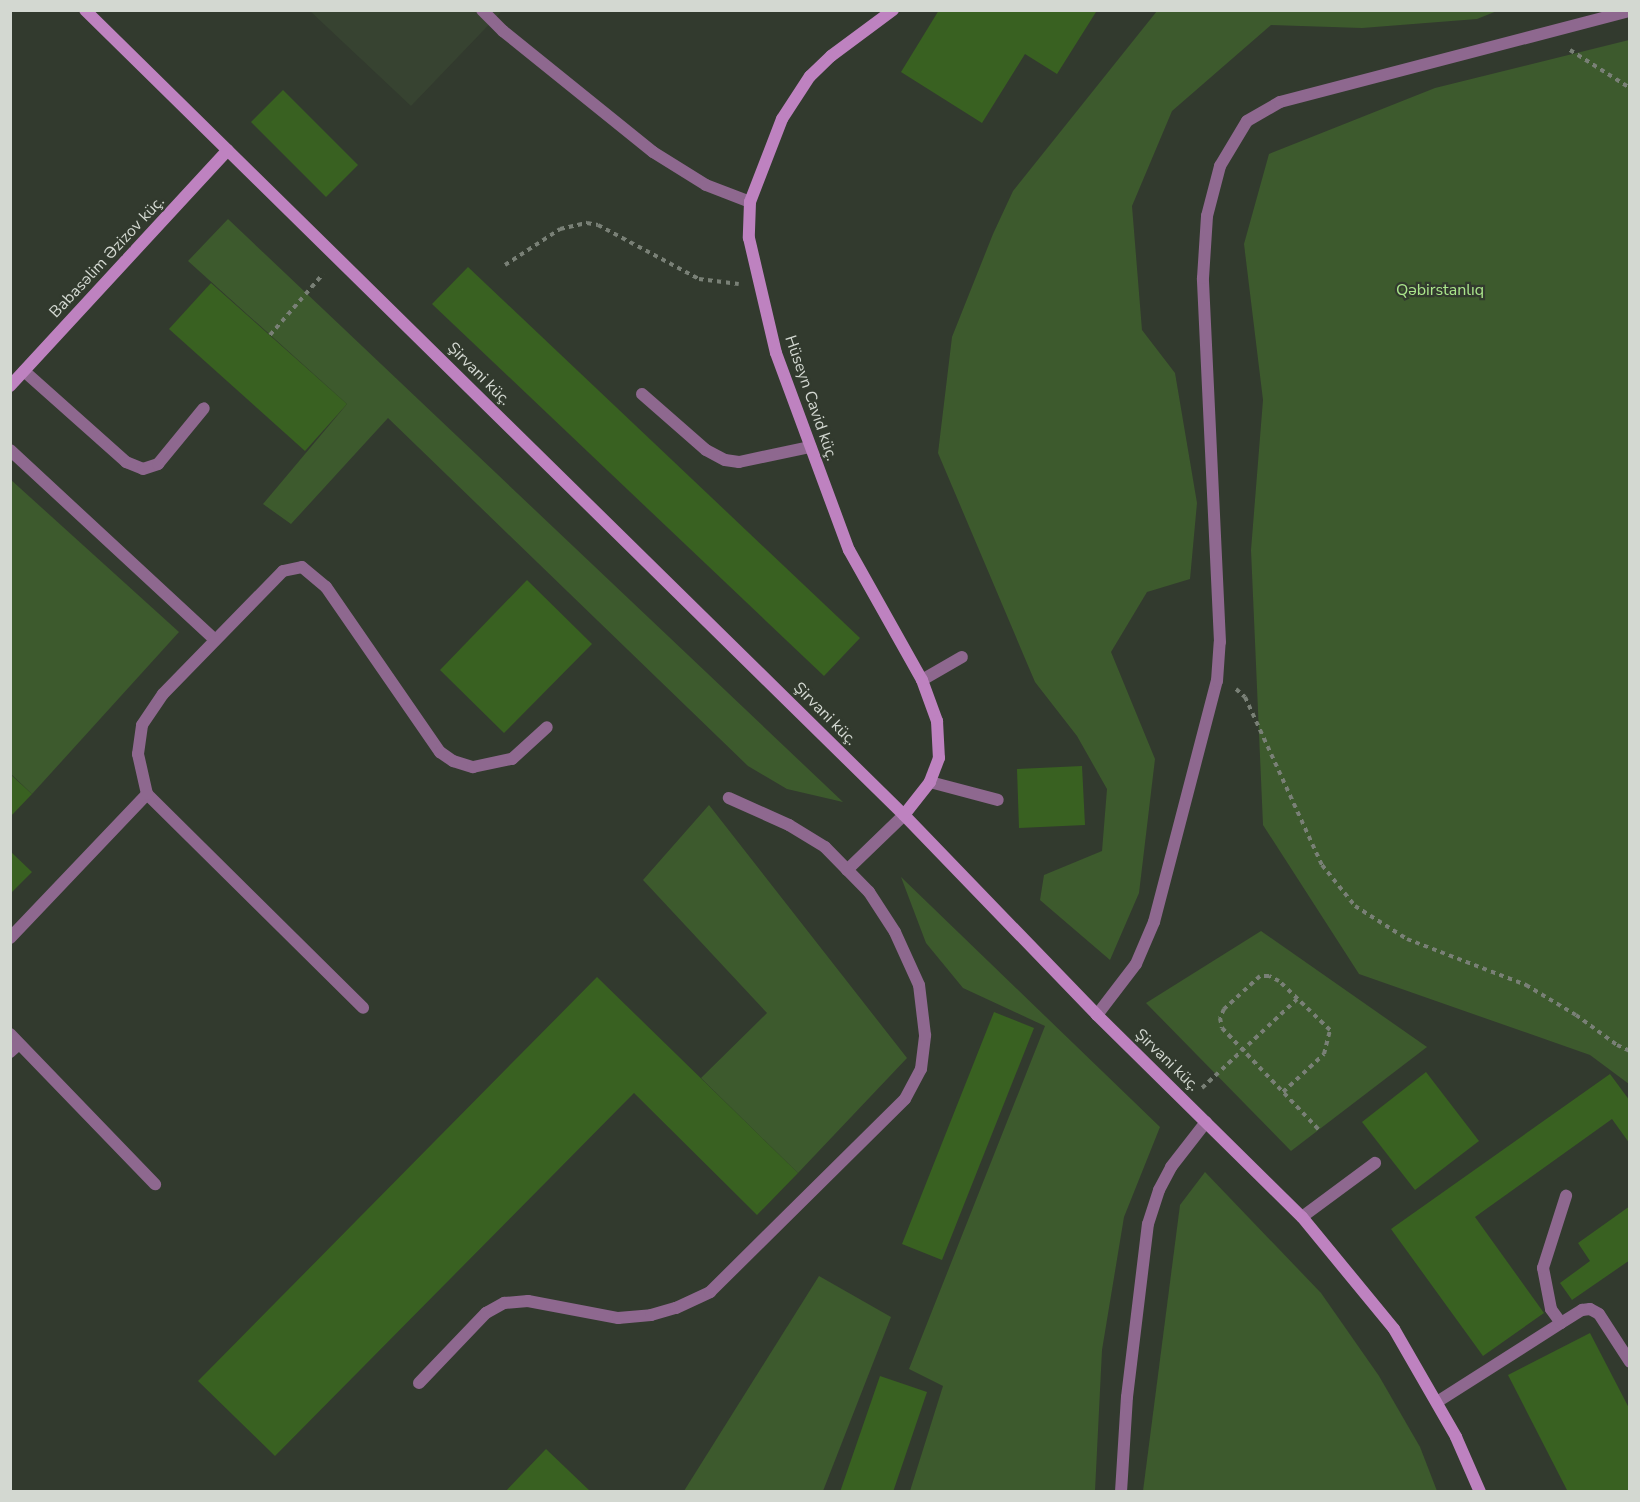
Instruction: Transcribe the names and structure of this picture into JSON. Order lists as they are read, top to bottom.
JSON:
{
  "streets": {
    "main road": ["Babasəlim Əzizov küç.", "Şirvani küç.", "Hüseyn Cavid küç."]
  },
  "crossings": [
    ["Babasəlim Əzizov küç.", "Şirvani küç."],
    ["Şirvani küç.", "Hüseyn Cavid küç."]
  ],
  "parks": ["Qəbirstanlıq"]
}
